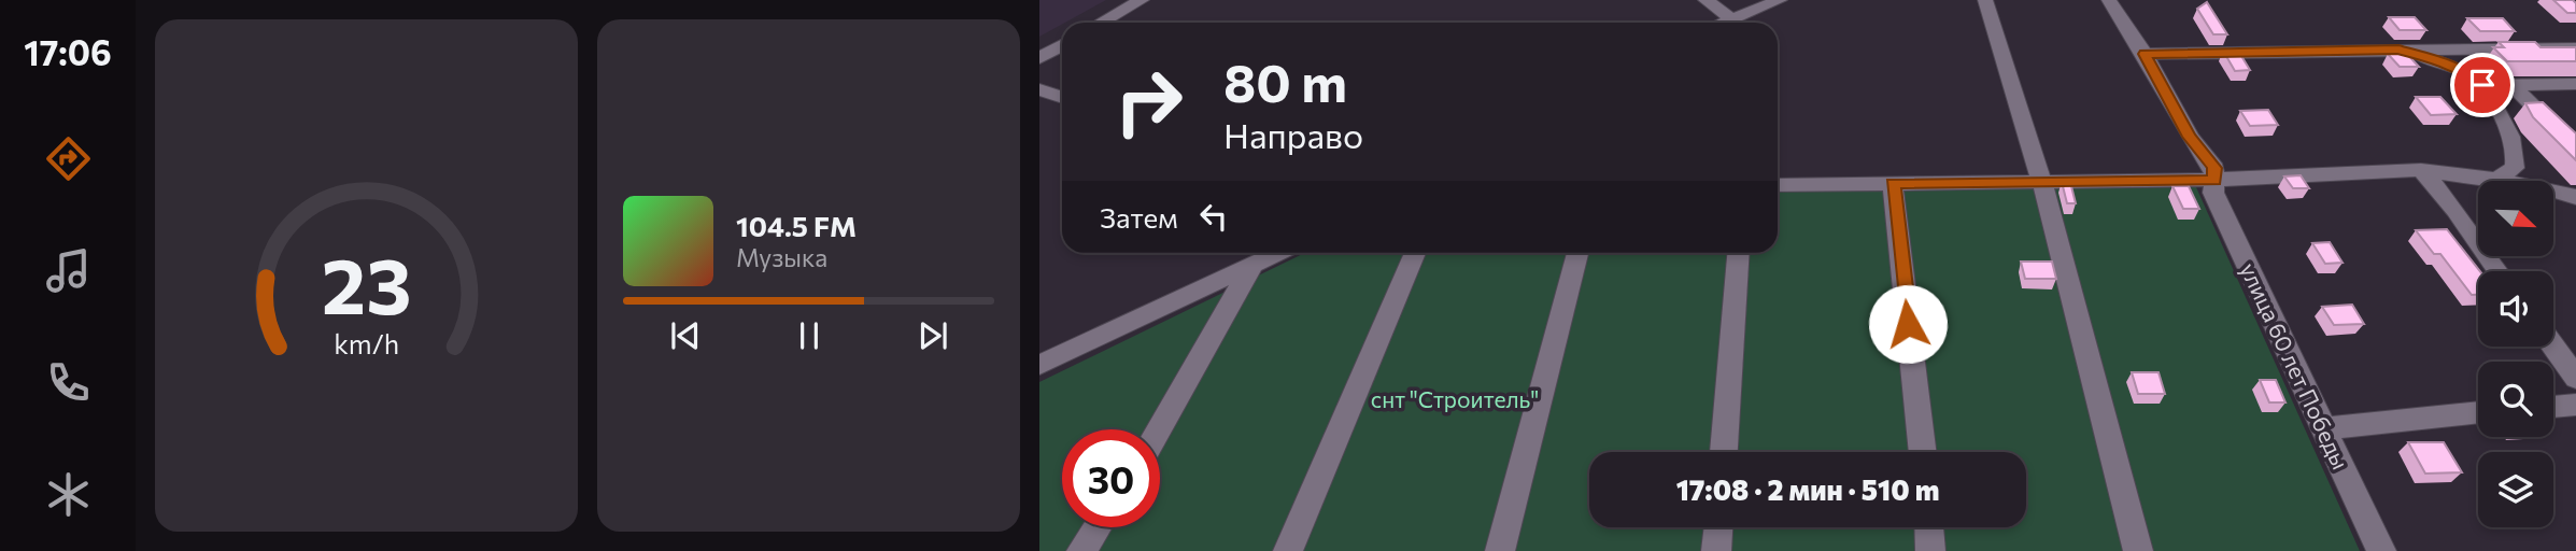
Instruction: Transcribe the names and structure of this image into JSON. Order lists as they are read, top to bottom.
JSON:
{
  "streets": {
    "street": ["улица 60 лет Победы"]
  },
  "parks": ["снт \"Строитель\""],
  "north": "bottom right",
  "page": {
    "tabs": "17:06",
    "turn": ["80 m", "Направо"],
    "then": "Затем",
    "song": ["104.5 FM", "Музыка"],
    "limit": "30",
    "trip": "17:08 · 2 мин · 510 m",
    "gauge": ["23", "km/h"]
  }
}
